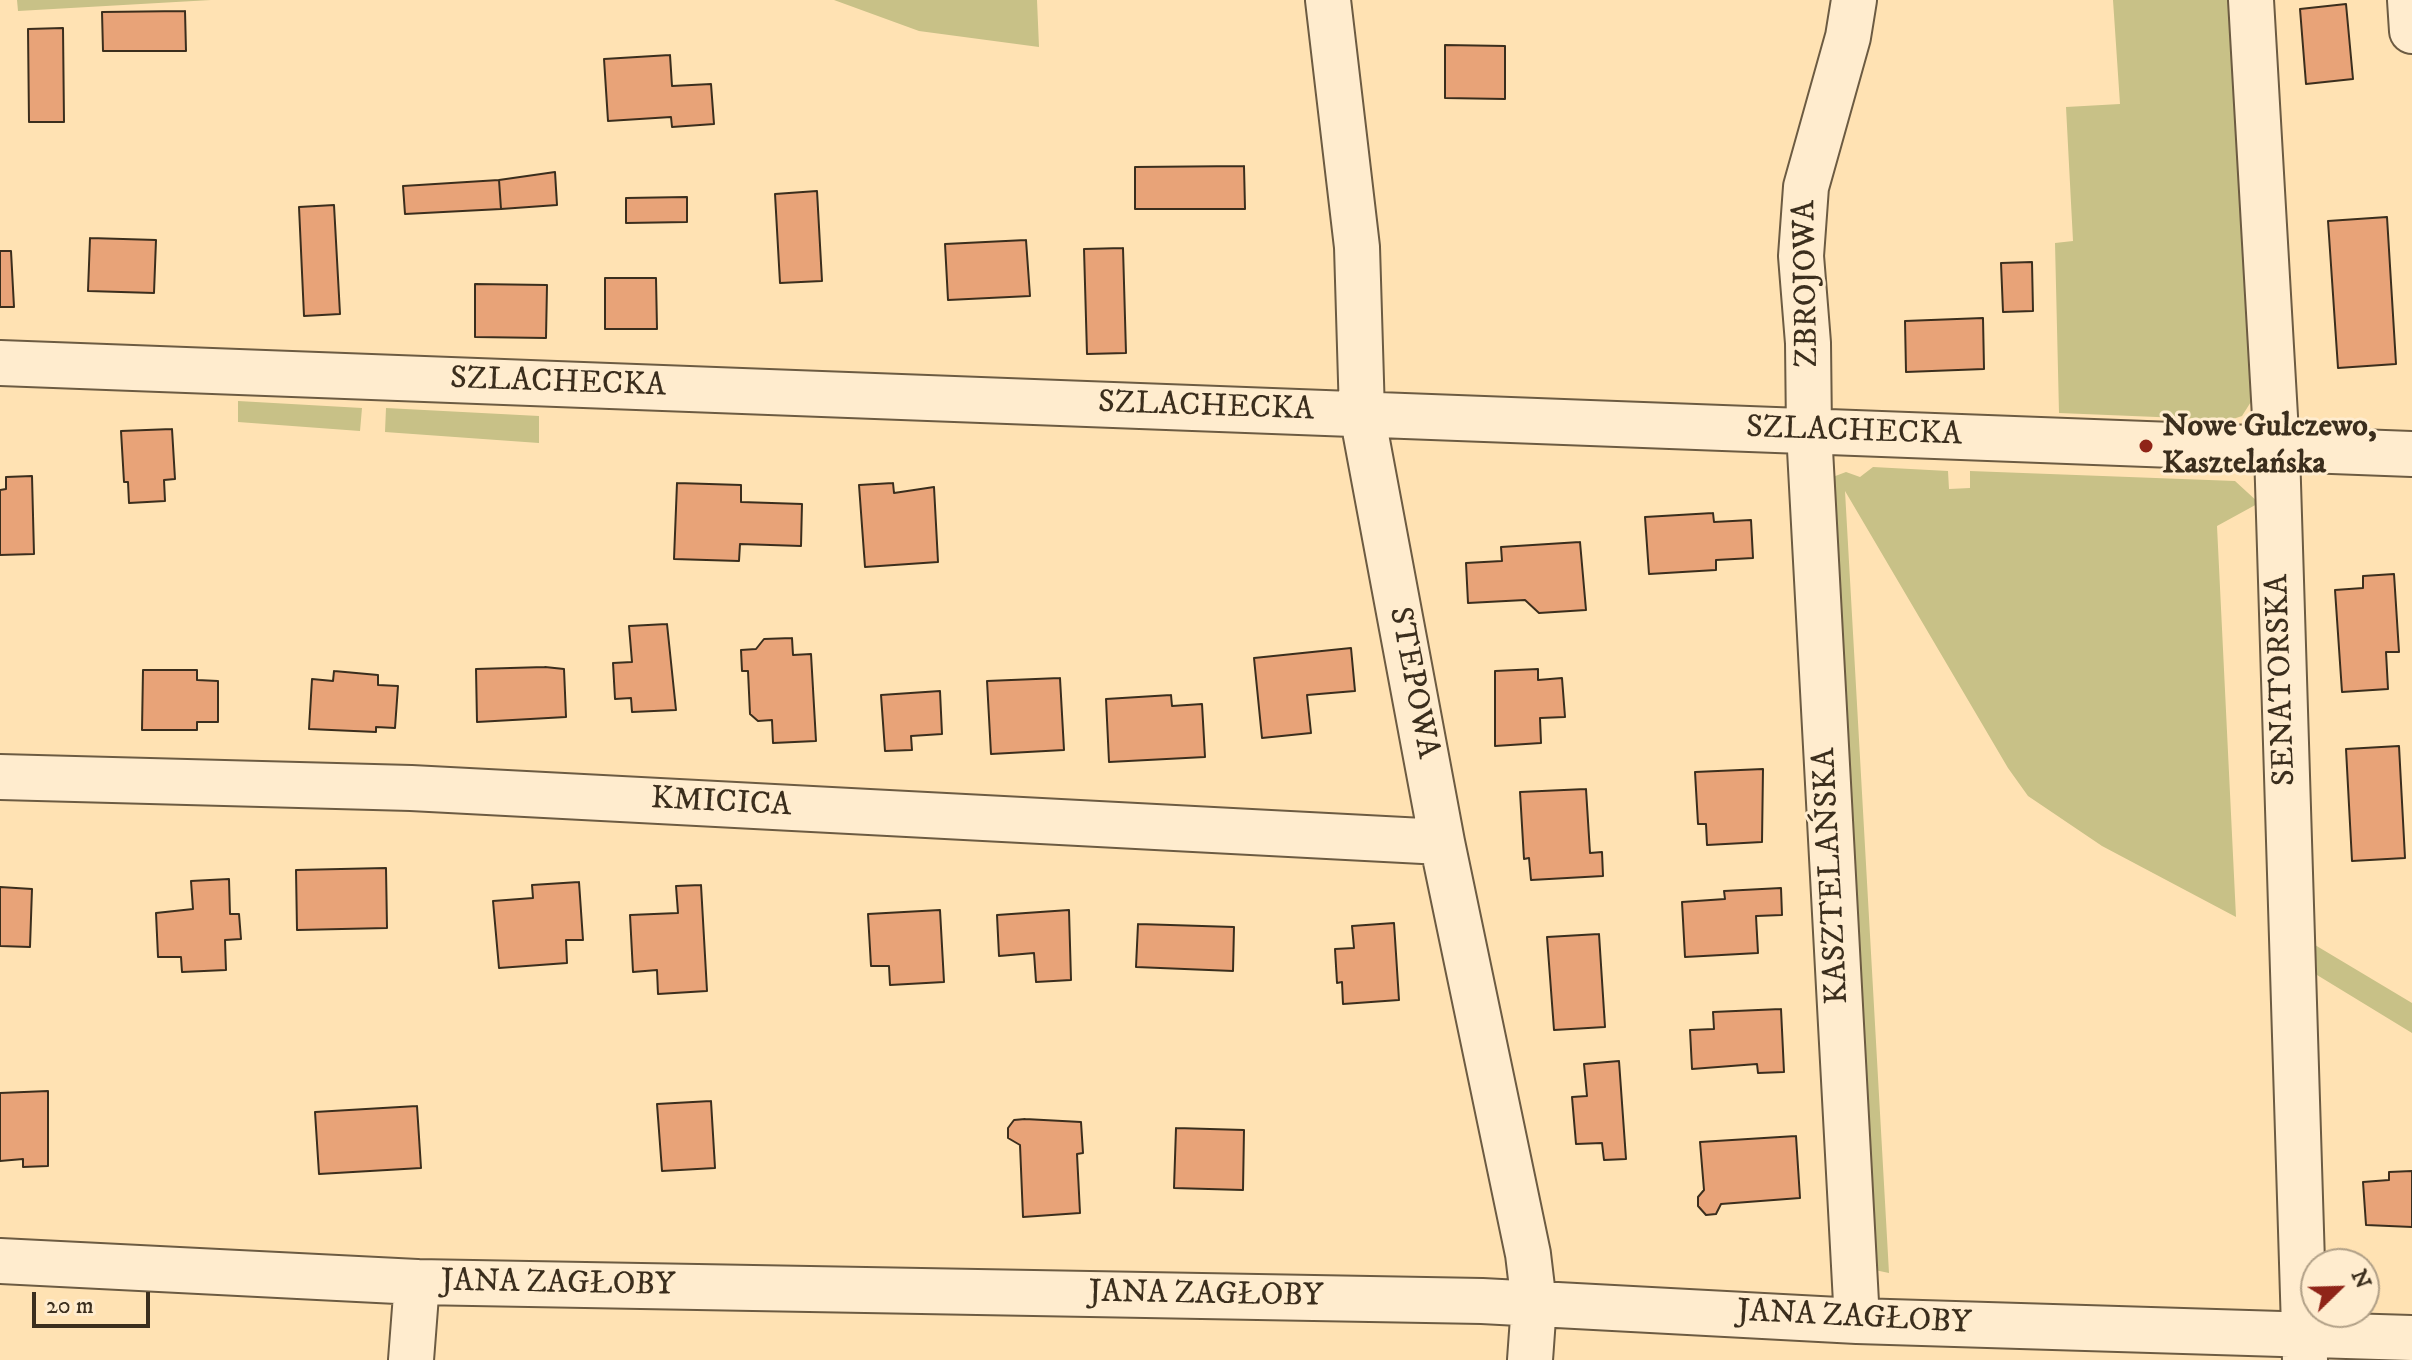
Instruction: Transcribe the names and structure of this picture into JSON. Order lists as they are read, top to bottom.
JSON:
{
  "streets": {
    "street": [
      "ZBROJOWA",
      "SZLACHECKA",
      "SENATORSKA",
      "STEPOWA",
      "KMICICA",
      "KASZTELAŃSKA",
      "JANA ZAGŁOBY"
    ]
  },
  "crossings": [
    ["ZBROJOWA", "SZLACHECKA"],
    ["ZBROJOWA", "KASZTELAŃSKA"],
    ["SZLACHECKA", "SENATORSKA"],
    ["SZLACHECKA", "STEPOWA"],
    ["SZLACHECKA", "KASZTELAŃSKA"],
    ["SENATORSKA", "JANA ZAGŁOBY"],
    ["STEPOWA", "KMICICA"],
    ["STEPOWA", "JANA ZAGŁOBY"],
    ["KASZTELAŃSKA", "JANA ZAGŁOBY"]
  ],
  "places": ["Nowe Gulczewo, Kasztelańska"],
  "scale_bar": "20 m",
  "north": "top right"
}
